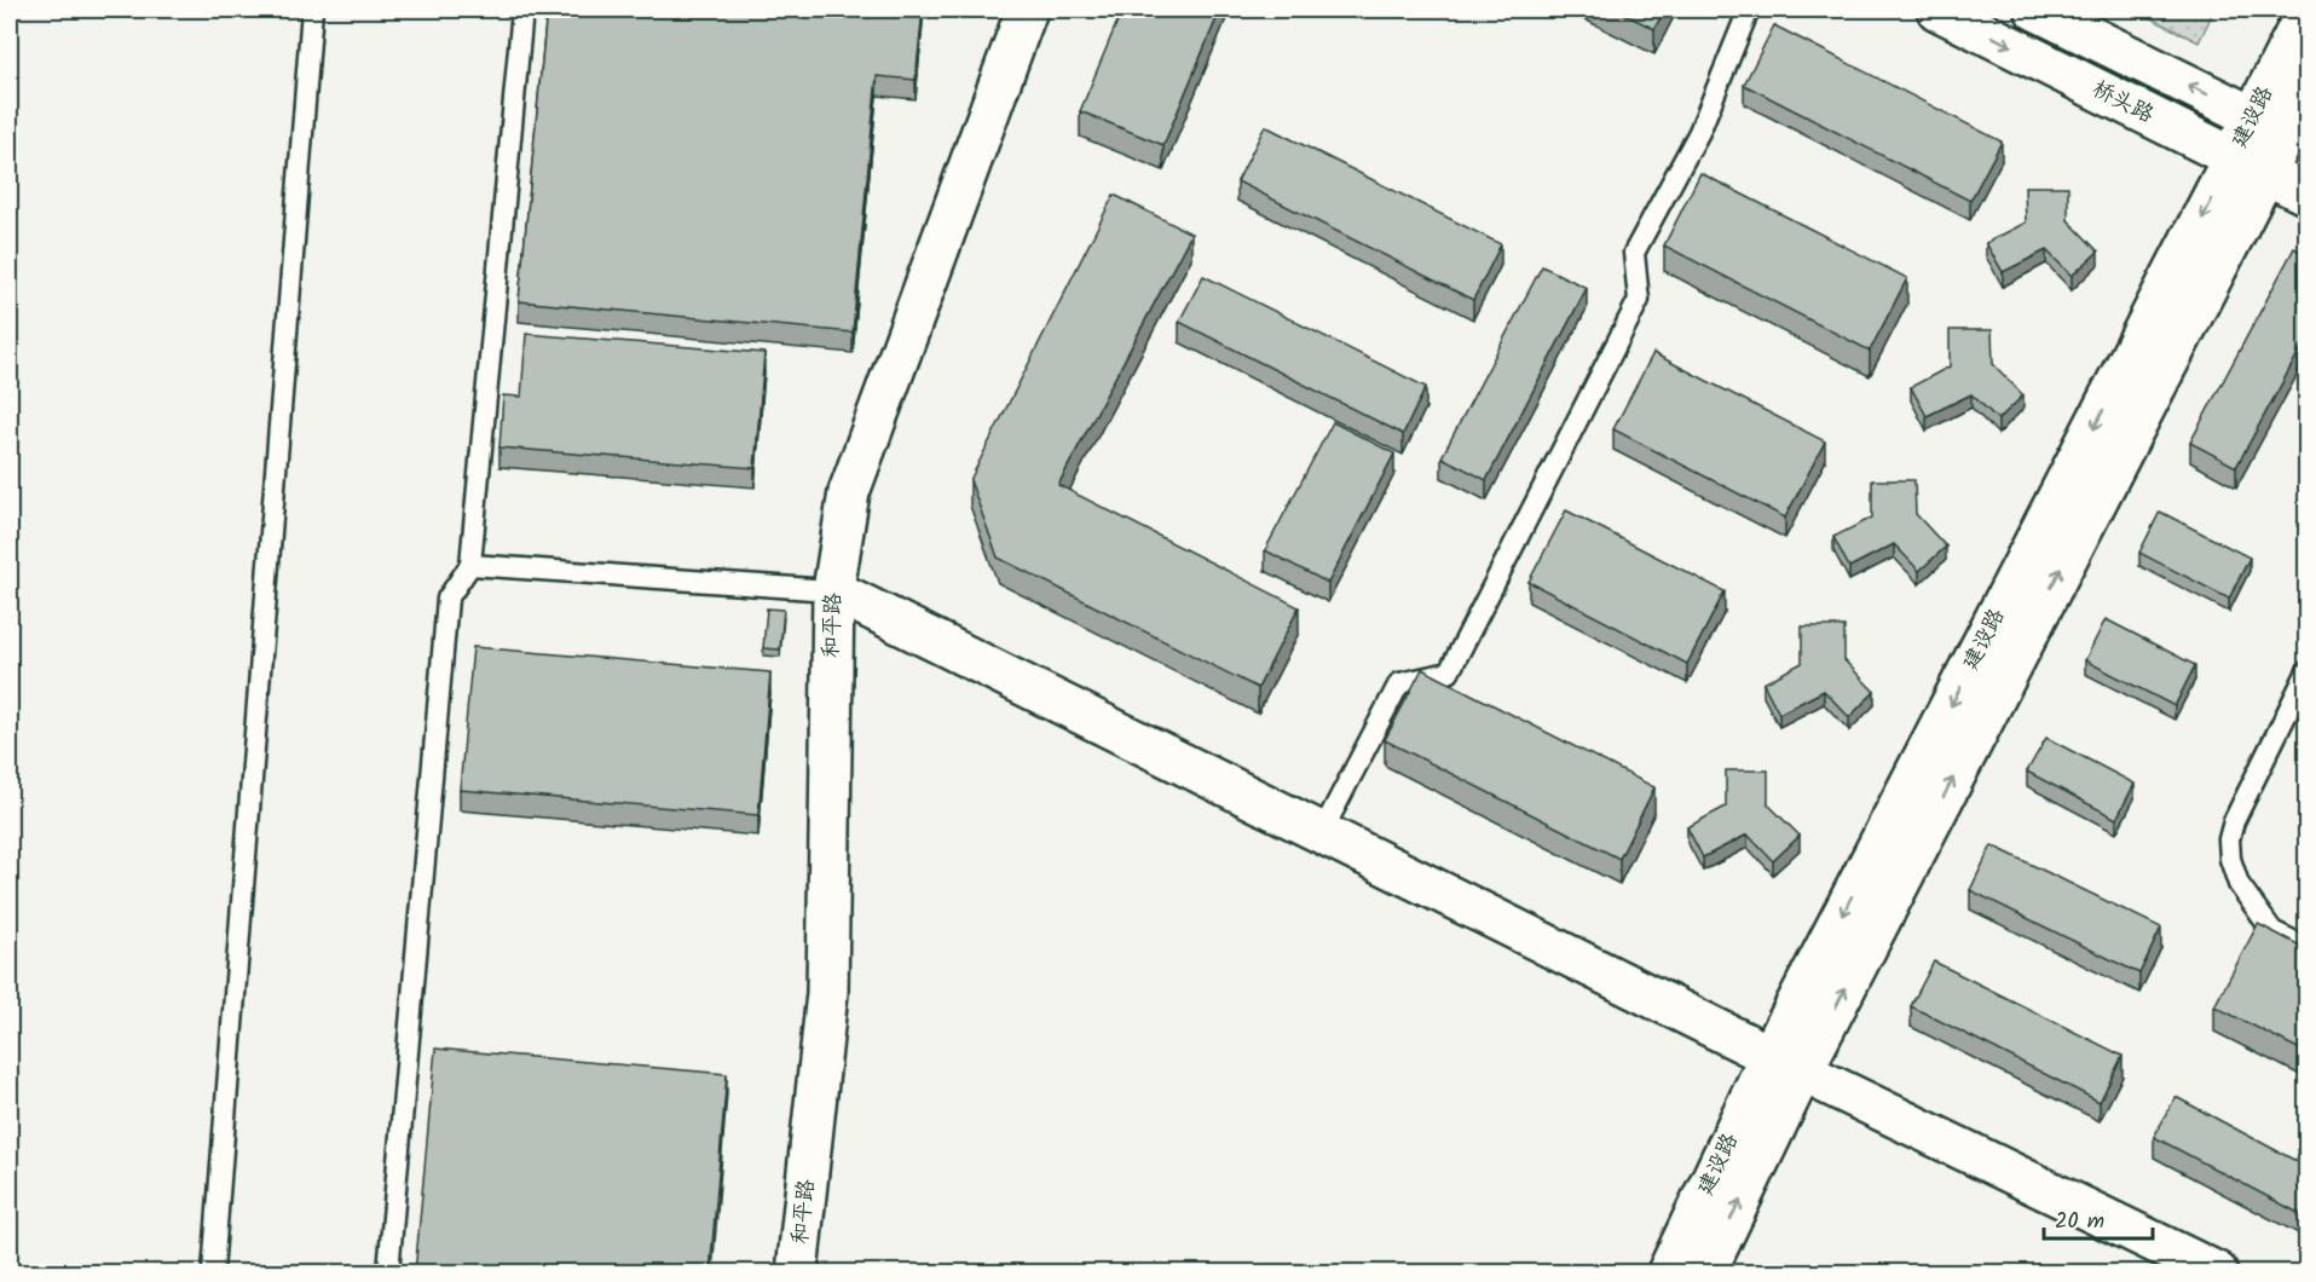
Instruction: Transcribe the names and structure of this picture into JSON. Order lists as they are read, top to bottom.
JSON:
{
  "streets": {
    "street": ["桥头路", "建设路", "和平路"]
  },
  "crossings": [
    ["桥头路", "建设路"]
  ],
  "scale_bar": "20 m"
}
